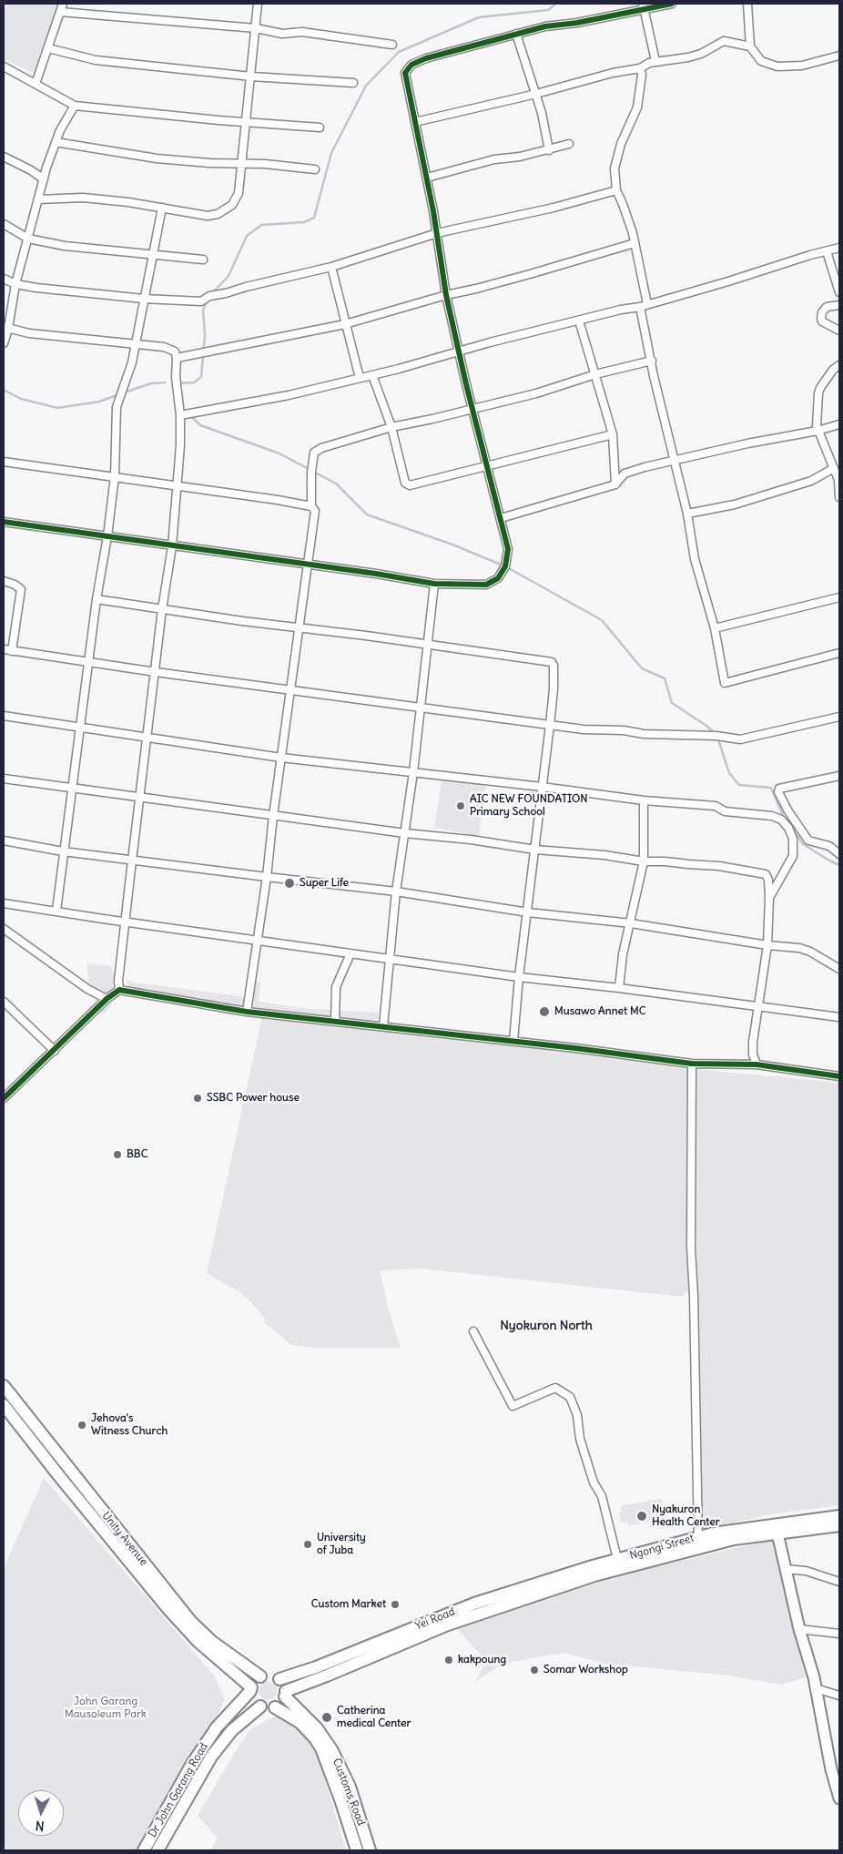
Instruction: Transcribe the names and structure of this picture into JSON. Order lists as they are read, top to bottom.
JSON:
{
  "streets": {
    "main road": [
      "Unity Avenue",
      "Ngongi Street",
      "Yei Road",
      "Dr John Garang Road",
      "Customs Road"
    ]
  },
  "crossings": [
    ["Unity Avenue", "Yei Road"],
    ["Unity Avenue", "Dr John Garang Road"],
    ["Unity Avenue", "Customs Road"],
    ["Ngongi Street", "Yei Road"],
    ["Yei Road", "Dr John Garang Road"],
    ["Yei Road", "Customs Road"],
    ["Dr John Garang Road", "Customs Road"]
  ],
  "districts": ["Nyokuron North"],
  "parks": ["John Garang Mausoleum Park"],
  "places": [
    "AIC NEW FOUNDATION Primary School",
    "Super Life",
    "Musawo Annet MC",
    "SSBC Power house",
    "BBC",
    "Jehova's Witness Church",
    "Nyakuron Health Center",
    "University of Juba",
    "Custom Market",
    "kakpoung",
    "Somar Workshop",
    "Catherina medical Center"
  ],
  "north": "bottom"
}
